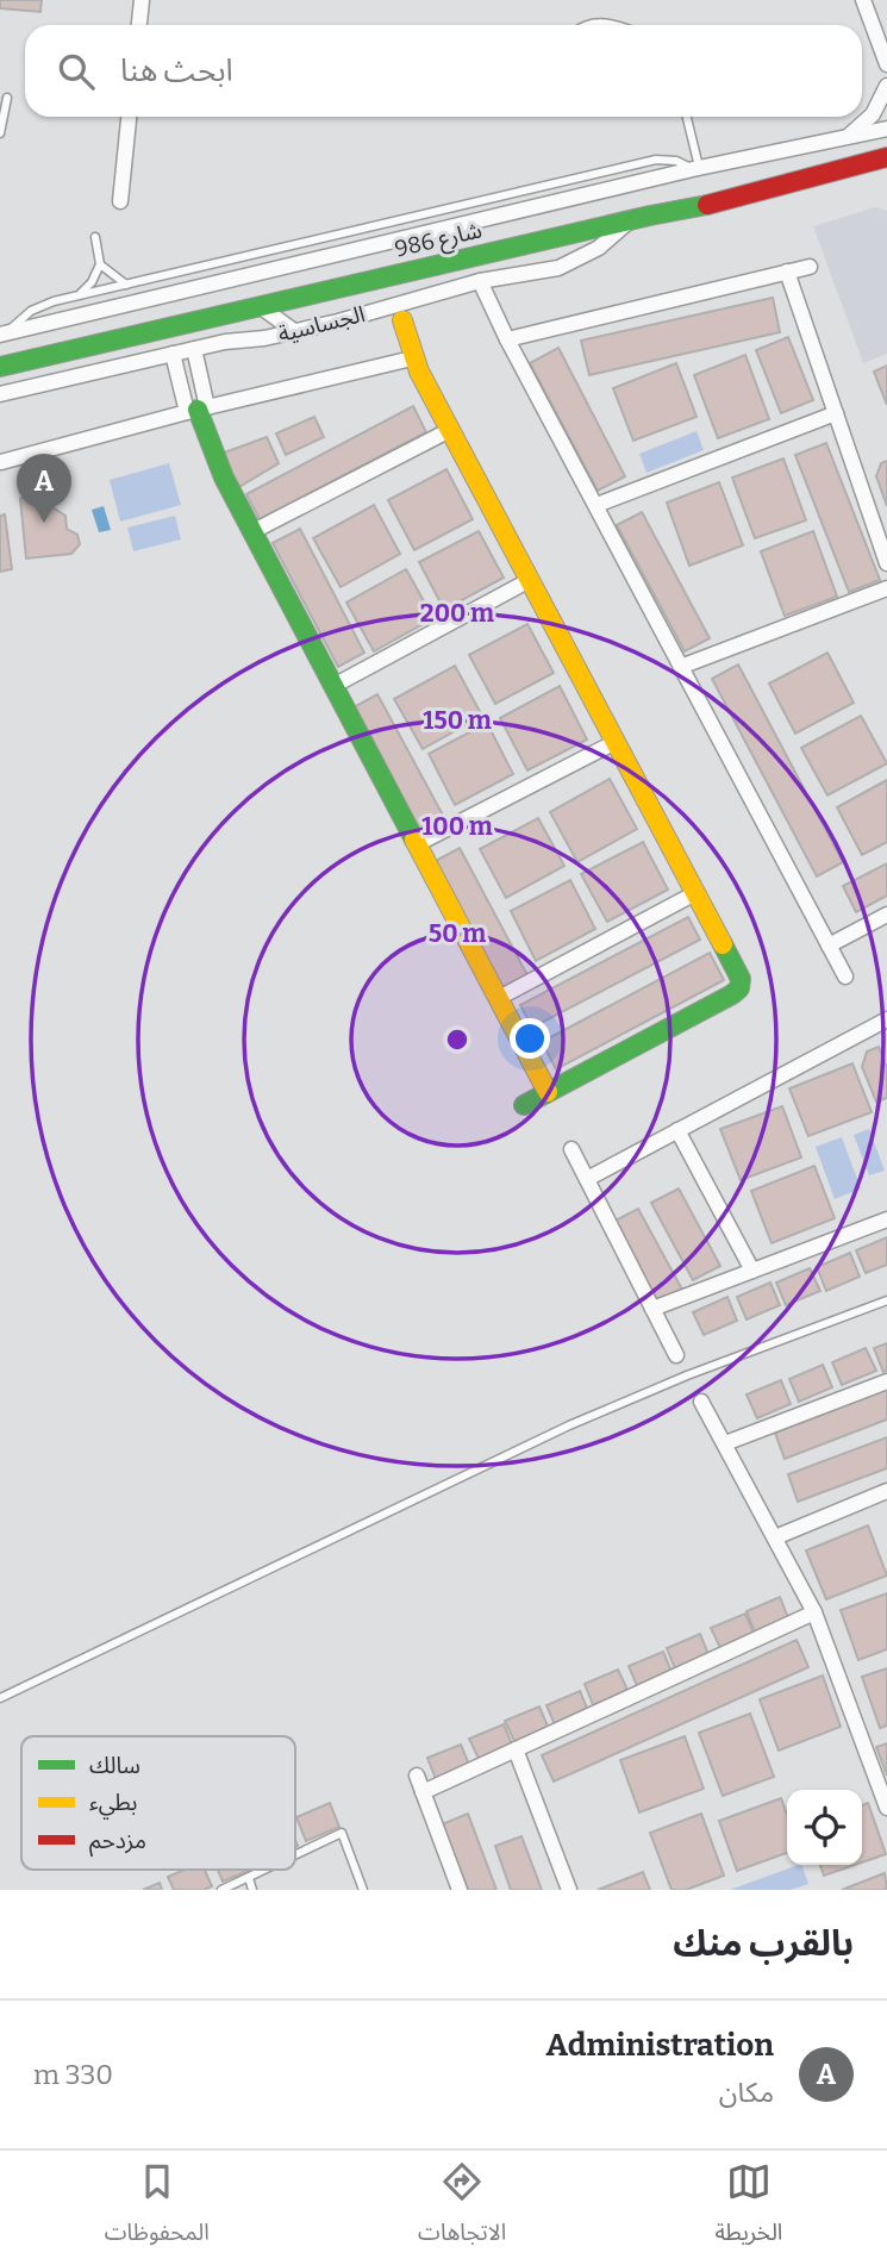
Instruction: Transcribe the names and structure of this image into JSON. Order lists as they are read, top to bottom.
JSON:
{
  "streets": {
    "street": ["شارع 986", "الجساسية"]
  },
  "crossings": [
    ["شارع 986", "الجساسية"]
  ],
  "legend": ["سالك", "بطيء", "مزدحم"],
  "page": {
    "search": "ابحث هنا",
    "pins": "A",
    "heading": "بالقرب منك",
    "list": [
      {
        "mark": "A",
        "name": "Administration",
        "note": "مكان",
        "value": "330 m"
      }
    ],
    "nav": ["الخريطة", "الاتجاهات", "المحفوظات"]
  },
  "rings": [
    "200 m",
    "150 m",
    "100 m",
    "50 m"
  ]
}
